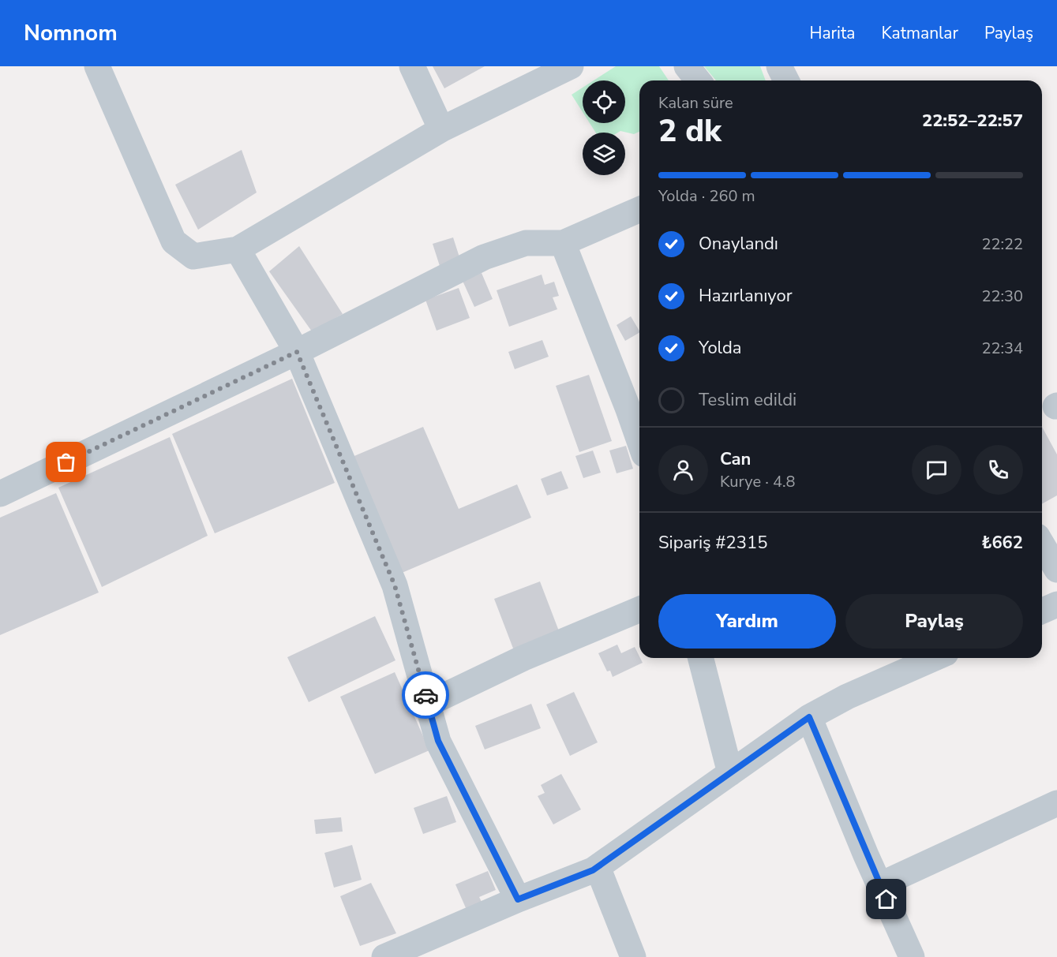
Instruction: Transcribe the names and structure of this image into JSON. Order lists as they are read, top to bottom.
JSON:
{
  "page": {
    "header": "Nomnom",
    "nav": ["Harita", "Katmanlar", "Paylaş"],
    "heading": ["2 dk", "Kalan süre", "22:52–22:57"],
    "panel": [
      "Can",
      "Kurye · 4.8",
      "Sipariş #2315",
      "₺662"
    ],
    "bar": "Yolda · 260 m",
    "list": [
      ["Onaylandı", "22:22"],
      ["Hazırlanıyor", "22:30"],
      ["Yolda", "22:34"],
      "Teslim edildi"
    ],
    "buttons": ["Yardım", "Paylaş"]
  }
}
